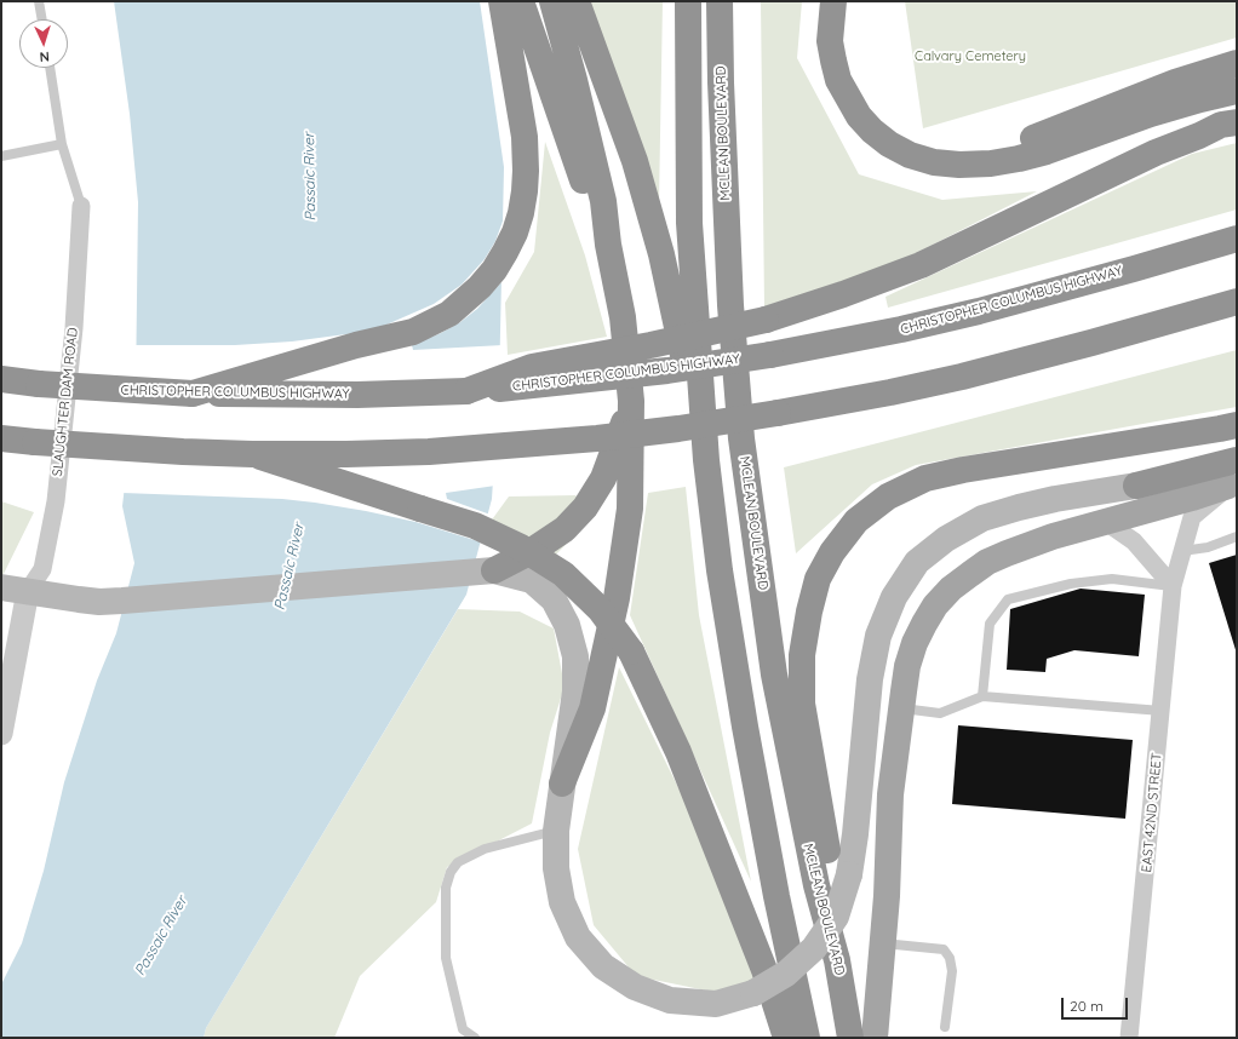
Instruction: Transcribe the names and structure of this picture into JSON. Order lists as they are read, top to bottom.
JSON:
{
  "streets": {
    "highway": ["MCLEAN BOULEVARD", "CHRISTOPHER COLUMBUS HIGHWAY"],
    "street": ["SLAUGHTER DAM ROAD", "EAST 42ND STREET"]
  },
  "water": ["Passaic River"],
  "parks": ["Calvary Cemetery"],
  "scale_bar": "20 m",
  "north": "bottom"
}
